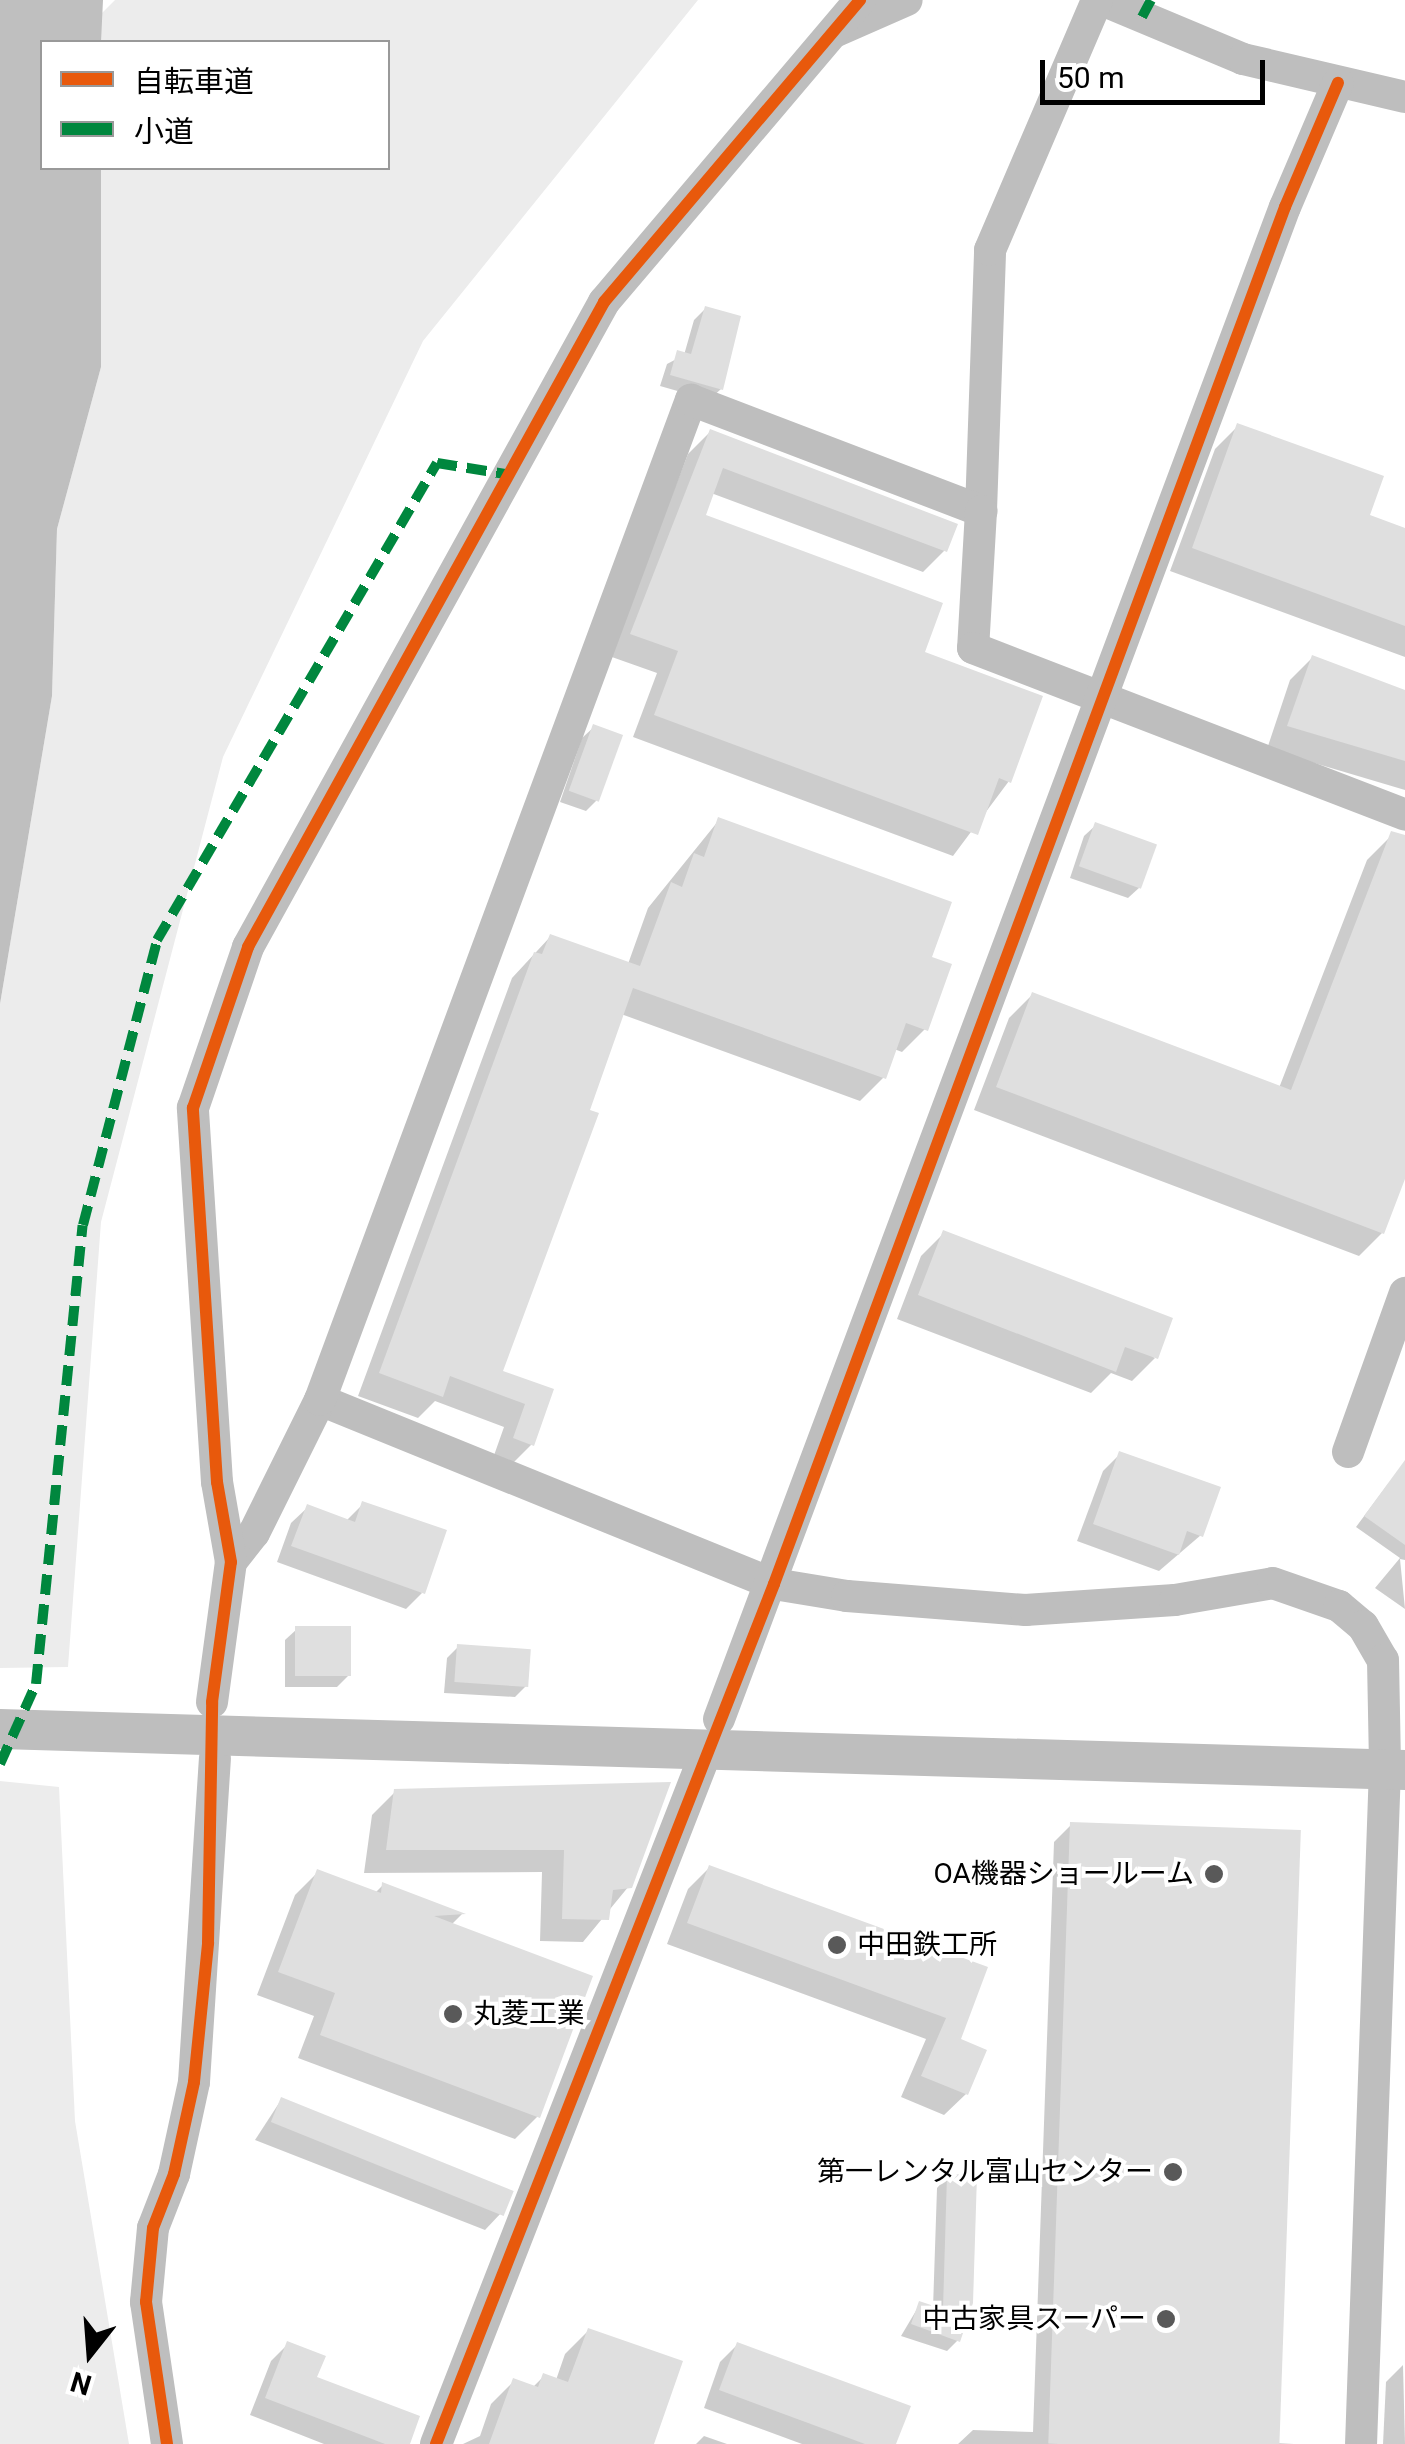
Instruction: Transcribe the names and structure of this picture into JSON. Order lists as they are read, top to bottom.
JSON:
{
  "places": [
    "OA機器ショールーム",
    "中田鉄工所",
    "丸菱工業",
    "第一レンタル富山センター",
    "中古家具スーパー"
  ],
  "legend": ["自転車道", "小道"],
  "scale_bar": "50 m",
  "north": "bottom"
}
